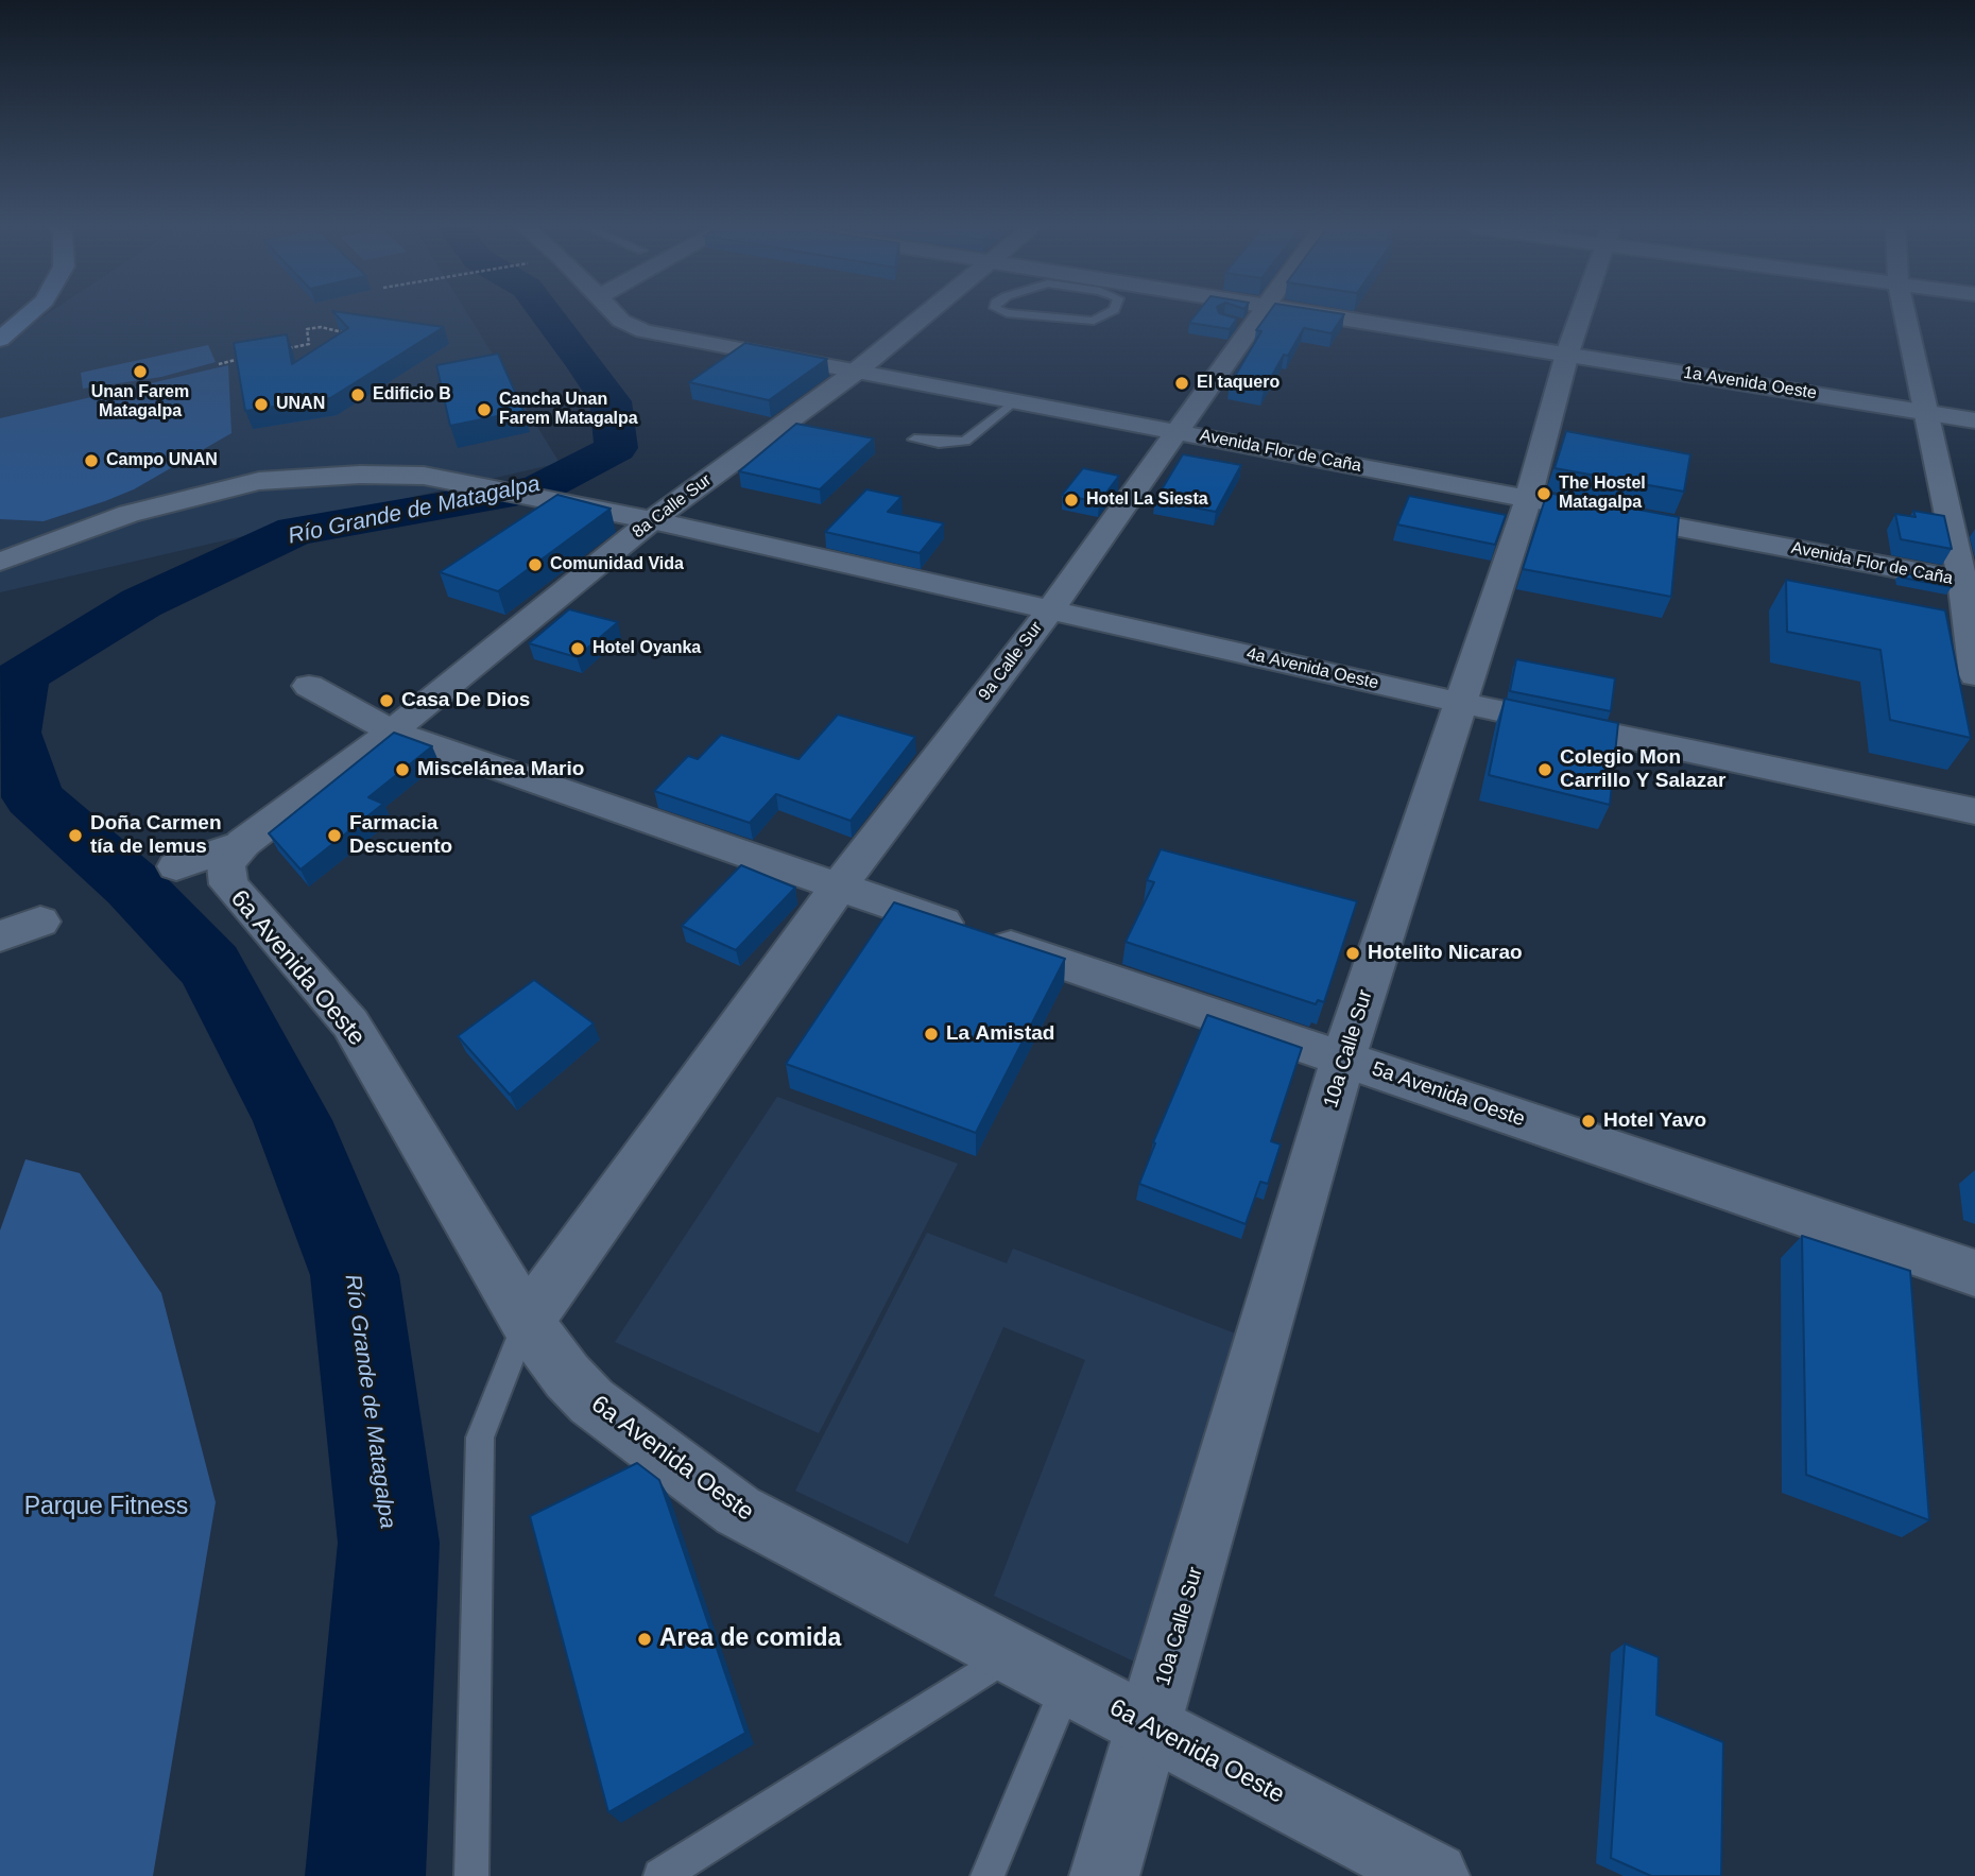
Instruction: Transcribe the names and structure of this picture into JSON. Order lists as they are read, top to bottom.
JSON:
{
  "streets": {
    "street": [
      "1a Avenida Oeste",
      "Avenida Flor de Caña",
      "8a Calle Sur",
      "9a Calle Sur",
      "4a Avenida Oeste",
      "6a Avenida Oeste",
      "10a Calle Sur",
      "5a Avenida Oeste"
    ]
  },
  "crossings": [
    ["1a Avenida Oeste", "10a Calle Sur"],
    ["Avenida Flor de Caña", "8a Calle Sur"],
    ["Avenida Flor de Caña", "9a Calle Sur"],
    ["Avenida Flor de Caña", "10a Calle Sur"],
    ["8a Calle Sur", "4a Avenida Oeste"],
    ["8a Calle Sur", "6a Avenida Oeste"],
    ["8a Calle Sur", "5a Avenida Oeste"],
    ["9a Calle Sur", "4a Avenida Oeste"],
    ["9a Calle Sur", "6a Avenida Oeste"],
    ["9a Calle Sur", "5a Avenida Oeste"],
    ["4a Avenida Oeste", "10a Calle Sur"],
    ["6a Avenida Oeste", "10a Calle Sur"],
    ["10a Calle Sur", "5a Avenida Oeste"]
  ],
  "water": ["Río Grande de Matagalpa"],
  "parks": ["Parque Fitness"],
  "places": [
    "Unan Farem Matagalpa",
    "El taquero",
    "Edificio B",
    "UNAN",
    "Cancha Unan Farem Matagalpa",
    "Campo UNAN",
    "The Hostel Matagalpa",
    "Hotel La Siesta",
    "Comunidad Vida",
    "Hotel Oyanka",
    "Casa De Dios",
    "Miscelánea Mario",
    "Colegio Mon Carrillo Y Salazar",
    "Doña Carmen tía de lemus",
    "Farmacia Descuento",
    "Hotelito Nicarao",
    "La Amistad",
    "Hotel Yavo",
    "Area de comida"
  ]
}
